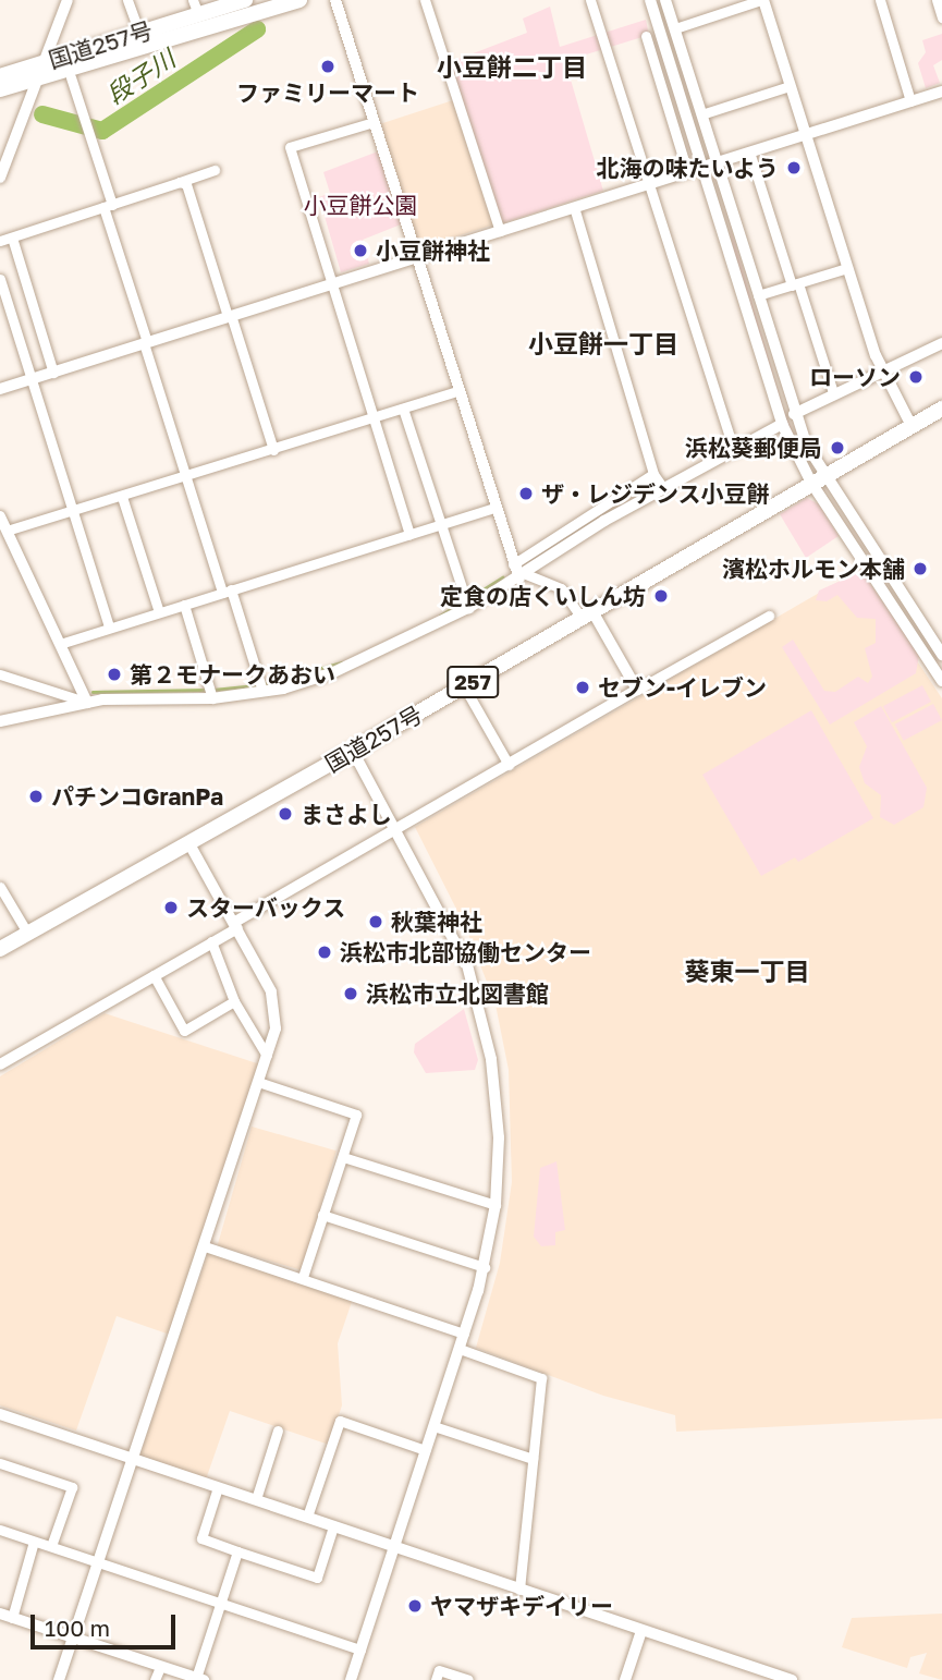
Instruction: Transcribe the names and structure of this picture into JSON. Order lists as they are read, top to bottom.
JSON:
{
  "streets": {
    "highway": ["国道257号", "257"]
  },
  "districts": ["小豆餅二丁目", "小豆餅一丁目", "葵東一丁目"],
  "water": ["段子川"],
  "parks": ["小豆餅公園"],
  "places": [
    "ファミリーマート",
    "北海の味たいよう",
    "小豆餅神社",
    "ローソン",
    "浜松葵郵便局",
    "ザ・レジデンス小豆餅",
    "濱松ホルモン本舗",
    "定食の店くいしん坊",
    "第２モナークあおい",
    "セブン-イレブン",
    "パチンコGranPa",
    "まさよし",
    "スターバックス",
    "秋葉神社",
    "浜松市北部協働センター",
    "浜松市立北図書館",
    "ヤマザキデイリー"
  ],
  "scale_bar": "100 m"
}
